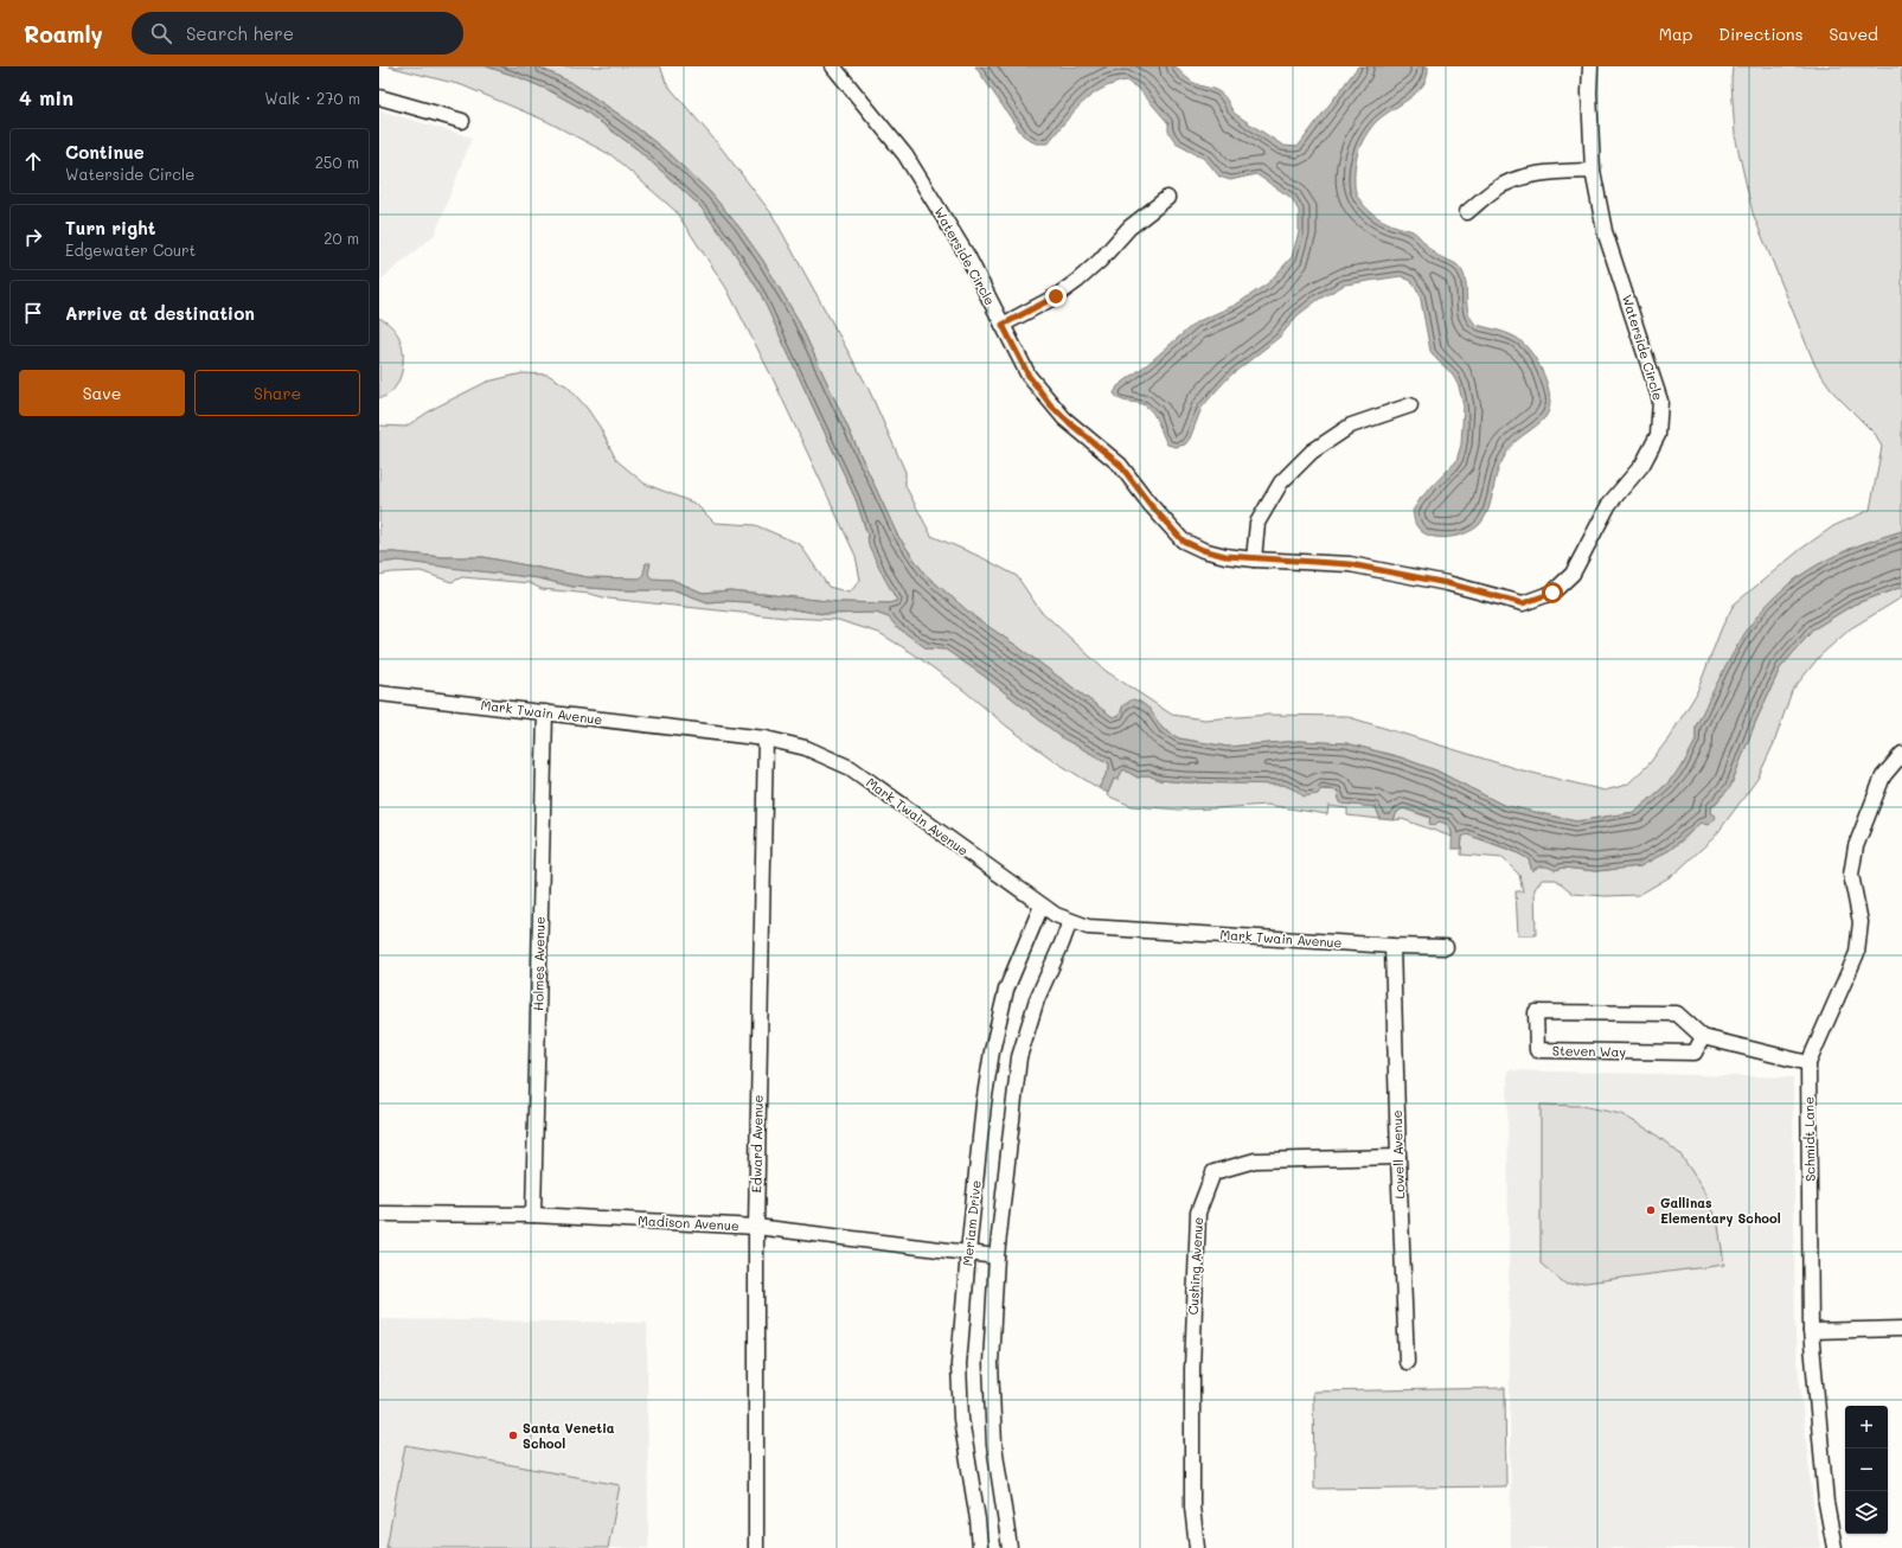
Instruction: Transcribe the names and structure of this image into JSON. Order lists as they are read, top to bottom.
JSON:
{
  "streets": {
    "street": [
      "Waterside Circle",
      "Mark Twain Avenue",
      "Holmes Avenue",
      "Steven Way",
      "Schmidt Lane",
      "Edward Avenue",
      "Lowell Avenue",
      "Madison Avenue",
      "Meriam Drive",
      "Cushing Avenue"
    ]
  },
  "crossings": [
    ["Mark Twain Avenue", "Holmes Avenue"],
    ["Mark Twain Avenue", "Edward Avenue"],
    ["Mark Twain Avenue", "Lowell Avenue"],
    ["Mark Twain Avenue", "Meriam Drive"],
    ["Holmes Avenue", "Madison Avenue"],
    ["Steven Way", "Schmidt Lane"],
    ["Edward Avenue", "Madison Avenue"],
    ["Lowell Avenue", "Cushing Avenue"],
    ["Madison Avenue", "Meriam Drive"]
  ],
  "places": ["Gallinas Elementary School", "Santa Venetia School"],
  "page": {
    "header": "Roamly",
    "search": "Search here",
    "nav": ["Map", "Directions", "Saved"],
    "heading": ["4 min", "Walk · 270 m"],
    "list": [
      ["Continue", "Waterside Circle", "250 m"],
      ["Turn right", "Edgewater Court", "20 m"],
      "Arrive at destination"
    ],
    "buttons": ["Save", "Share"],
    "map_buttons": ["+", "−"]
  }
}
